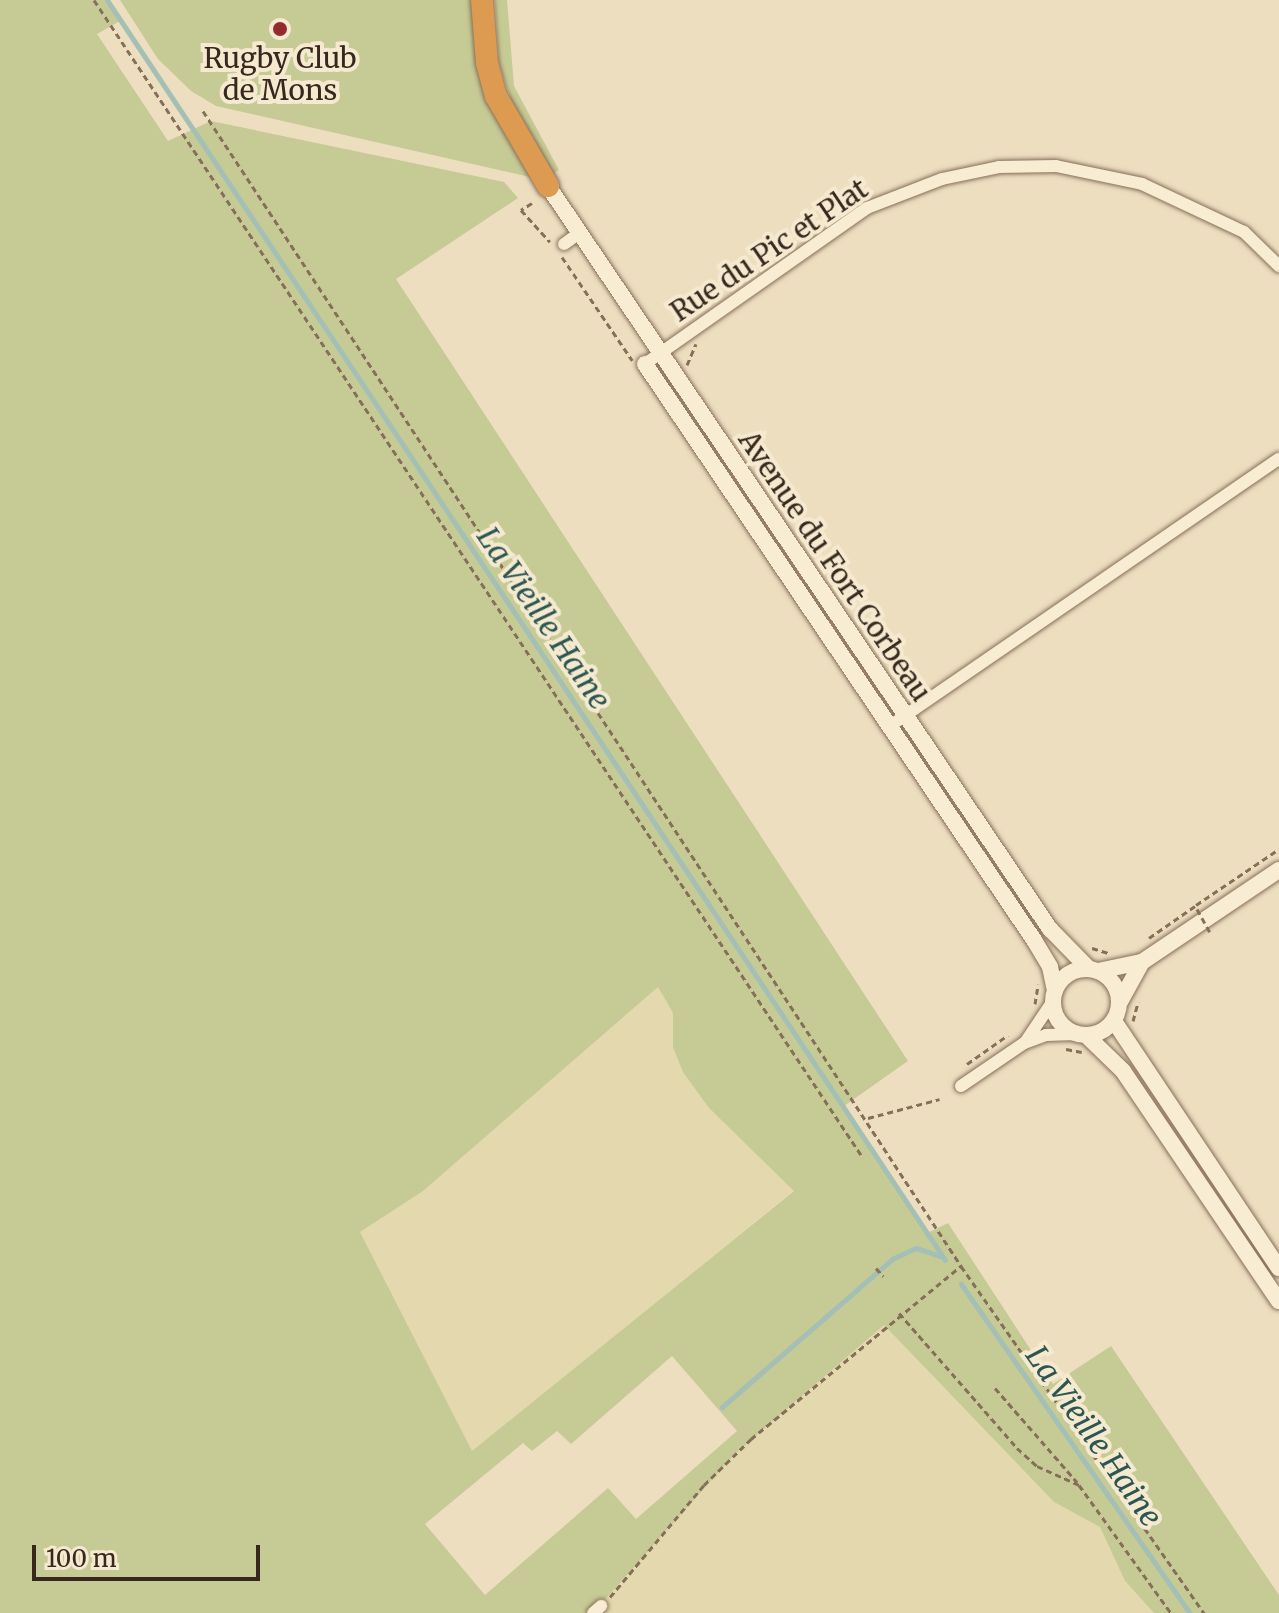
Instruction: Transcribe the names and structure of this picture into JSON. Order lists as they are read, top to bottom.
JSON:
{
  "streets": {
    "street": ["Rue du Pic et Plat", "Avenue du Fort Corbeau"]
  },
  "crossings": [
    ["Rue du Pic et Plat", "Avenue du Fort Corbeau"]
  ],
  "water": ["La Vieille Haine"],
  "places": ["Rugby Club de Mons"],
  "scale_bar": "100 m"
}
